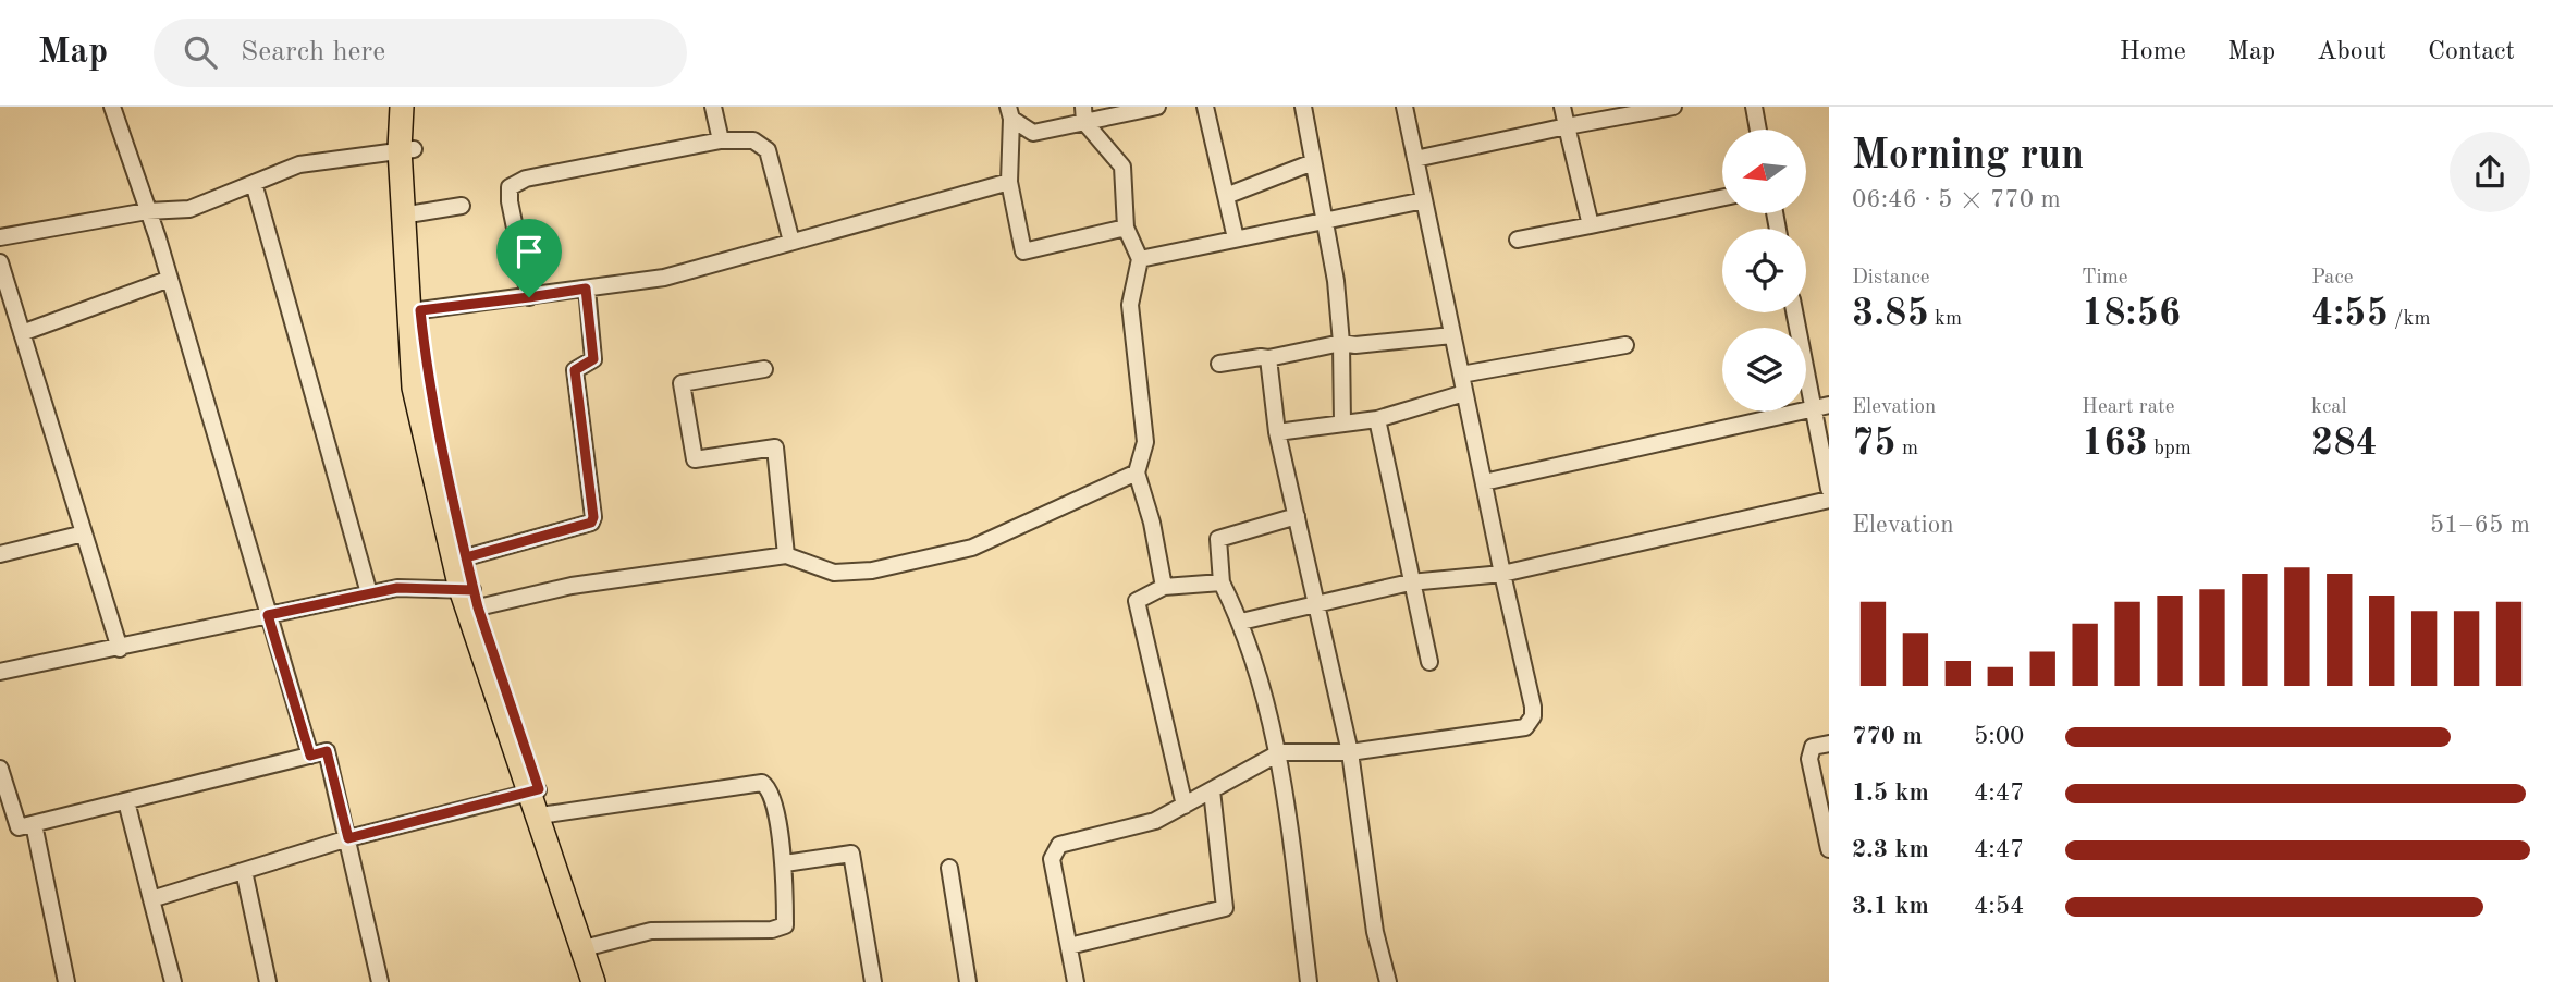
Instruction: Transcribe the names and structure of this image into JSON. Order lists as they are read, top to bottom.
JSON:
{
  "north": "left",
  "page": {
    "header": "Map",
    "search": "Search here",
    "nav": [
      "Home",
      "Map",
      "About",
      "Contact"
    ],
    "heading": ["Morning run", "06:46 · 5 × 770 m"],
    "stats": [
      ["Distance", "3.85 km"],
      ["Time", "18:56"],
      ["Pace", "4:55 /km"],
      ["Elevation", "75 m"],
      ["Heart rate", "163 bpm"],
      ["kcal", "284"]
    ],
    "chart": ["Elevation", "51–65 m"],
    "list": [
      {
        "name": "770 m",
        "note": "5:00"
      },
      {
        "name": "1.5 km",
        "note": "4:47"
      },
      {
        "name": "2.3 km",
        "note": "4:47"
      },
      {
        "name": "3.1 km",
        "note": "4:54"
      }
    ]
  }
}
